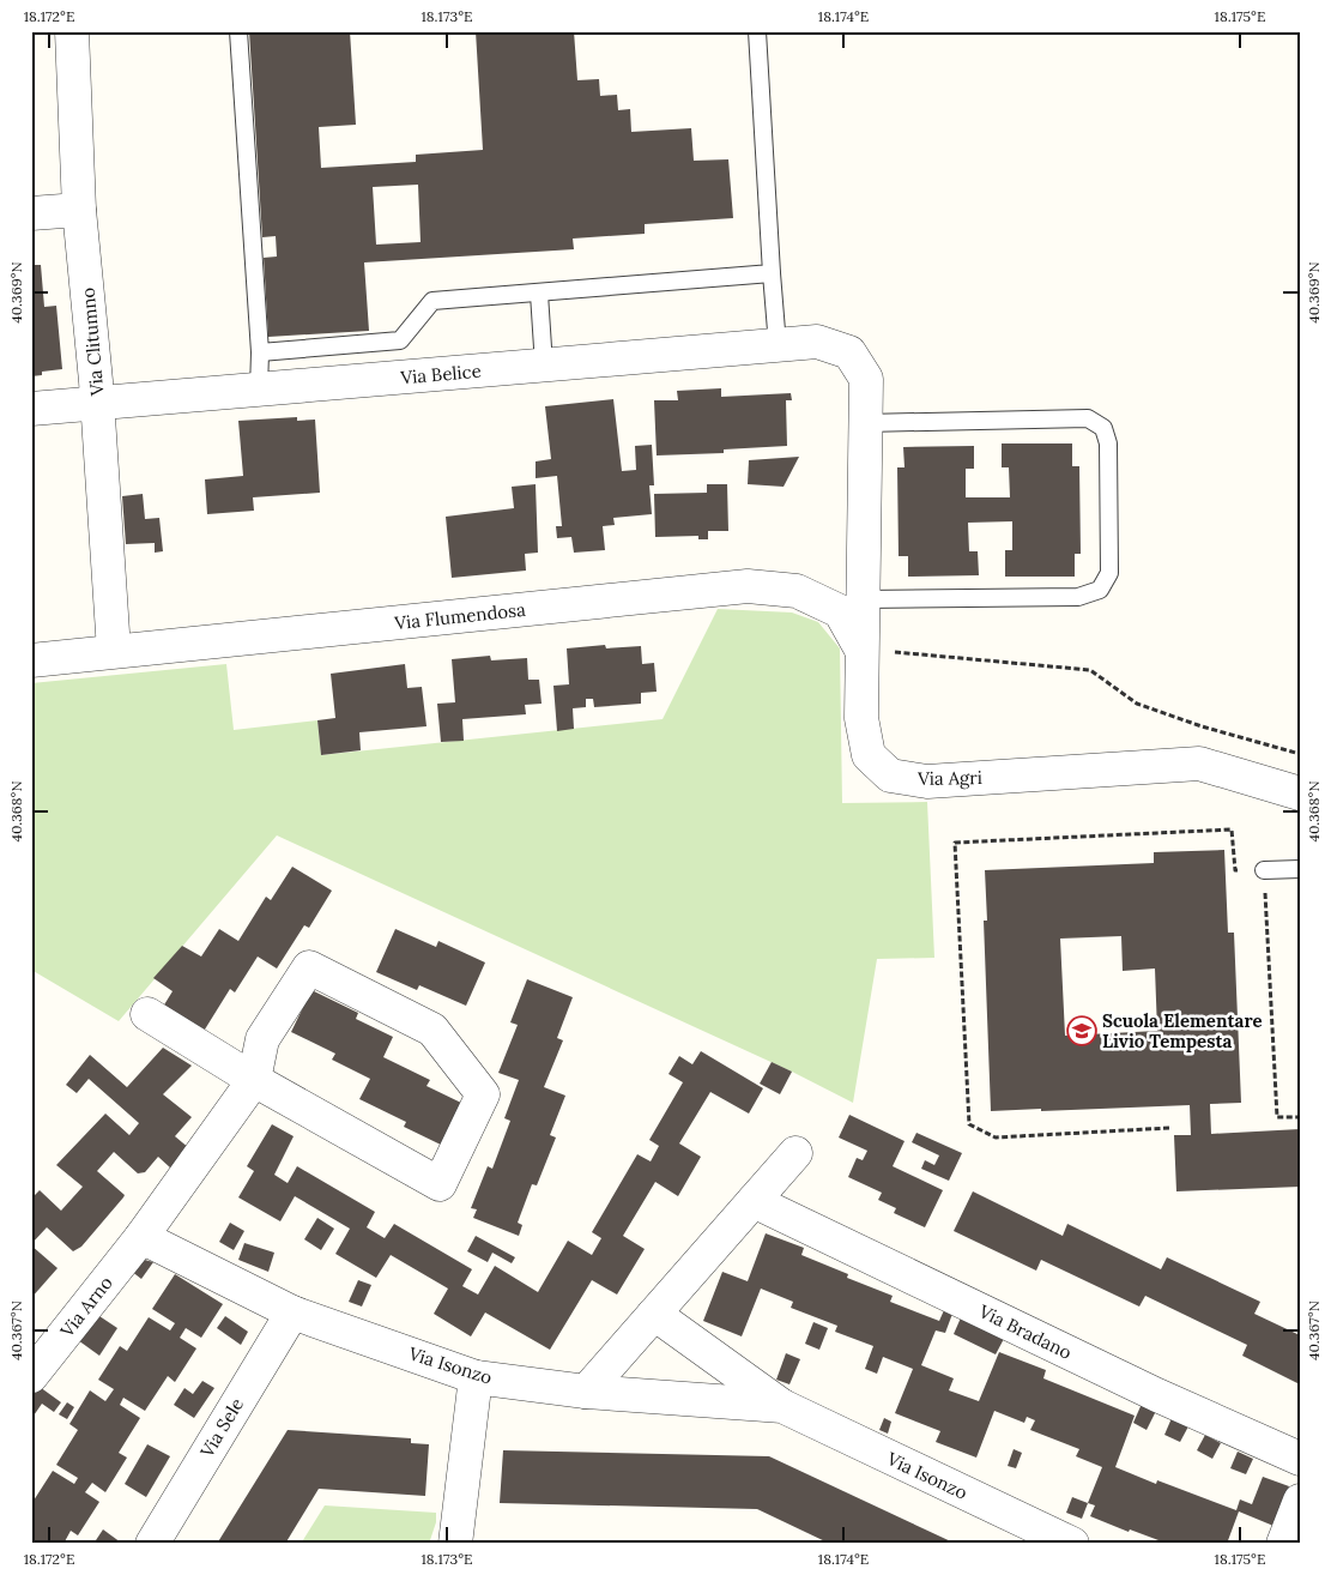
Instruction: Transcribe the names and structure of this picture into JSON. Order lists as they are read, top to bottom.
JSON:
{
  "streets": {
    "street": [
      "Via Clitumno",
      "Via Belice",
      "Via Flumendosa",
      "Via Agri",
      "Via Arno",
      "Via Bradano",
      "Via Isonzo",
      "Via Sele"
    ]
  },
  "crossings": [
    ["Via Clitumno", "Via Belice"],
    ["Via Clitumno", "Via Flumendosa"],
    ["Via Belice", "Via Agri"],
    ["Via Flumendosa", "Via Agri"],
    ["Via Arno", "Via Isonzo"],
    ["Via Isonzo", "Via Sele"]
  ],
  "places": {
    "school or university": ["Scuola Elementare Livio Tempesta"]
  },
  "coordinates": [
    "18.172°E",
    "18.173°E",
    "18.174°E",
    "18.175°E",
    "40.369°N",
    "40.368°N",
    "40.367°N"
  ]
}
